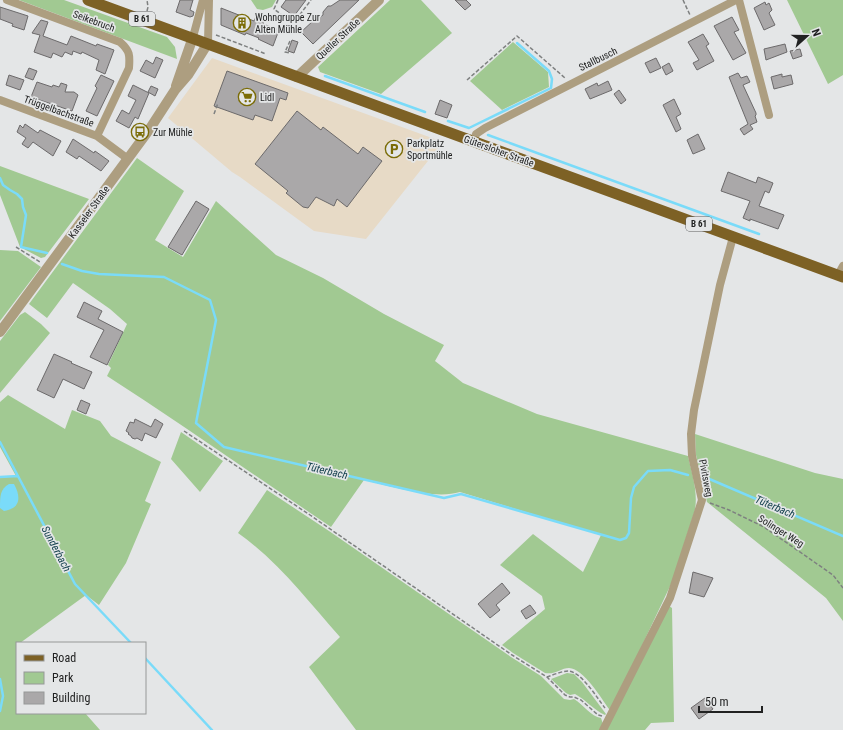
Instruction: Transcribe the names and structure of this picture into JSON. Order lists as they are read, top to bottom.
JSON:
{
  "streets": {
    "main road": ["B 61", "Gütersloher Straße"],
    "street": [
      "Seikebruch",
      "Queller Straße",
      "Stallbusch",
      "Trüggelbachstraße",
      "Kasseler Straße",
      "Pivitsweg"
    ],
    "path": ["Solinger Weg"]
  },
  "crossings": [
    ["Seikebruch", "Trüggelbachstraße"],
    ["Queller Straße", "Gütersloher Straße"],
    ["Stallbusch", "Gütersloher Straße"],
    ["Trüggelbachstraße", "Kasseler Straße"],
    ["Gütersloher Straße", "Kasseler Straße"],
    ["Gütersloher Straße", "Pivitsweg"],
    ["Pivitsweg", "Solinger Weg"]
  ],
  "water": ["Tüterbach", "Sunderbach"],
  "places": {
    "building": ["Wohngruppe Zur Alten Mühle"],
    "supermarket": ["Lidl"],
    "bus stop": ["Zur Mühle"],
    "parking": ["Parkplatz Sportmühle"]
  },
  "legend": ["Road", "Park", "Building"],
  "scale_bar": "50 m",
  "north": "right"
}
